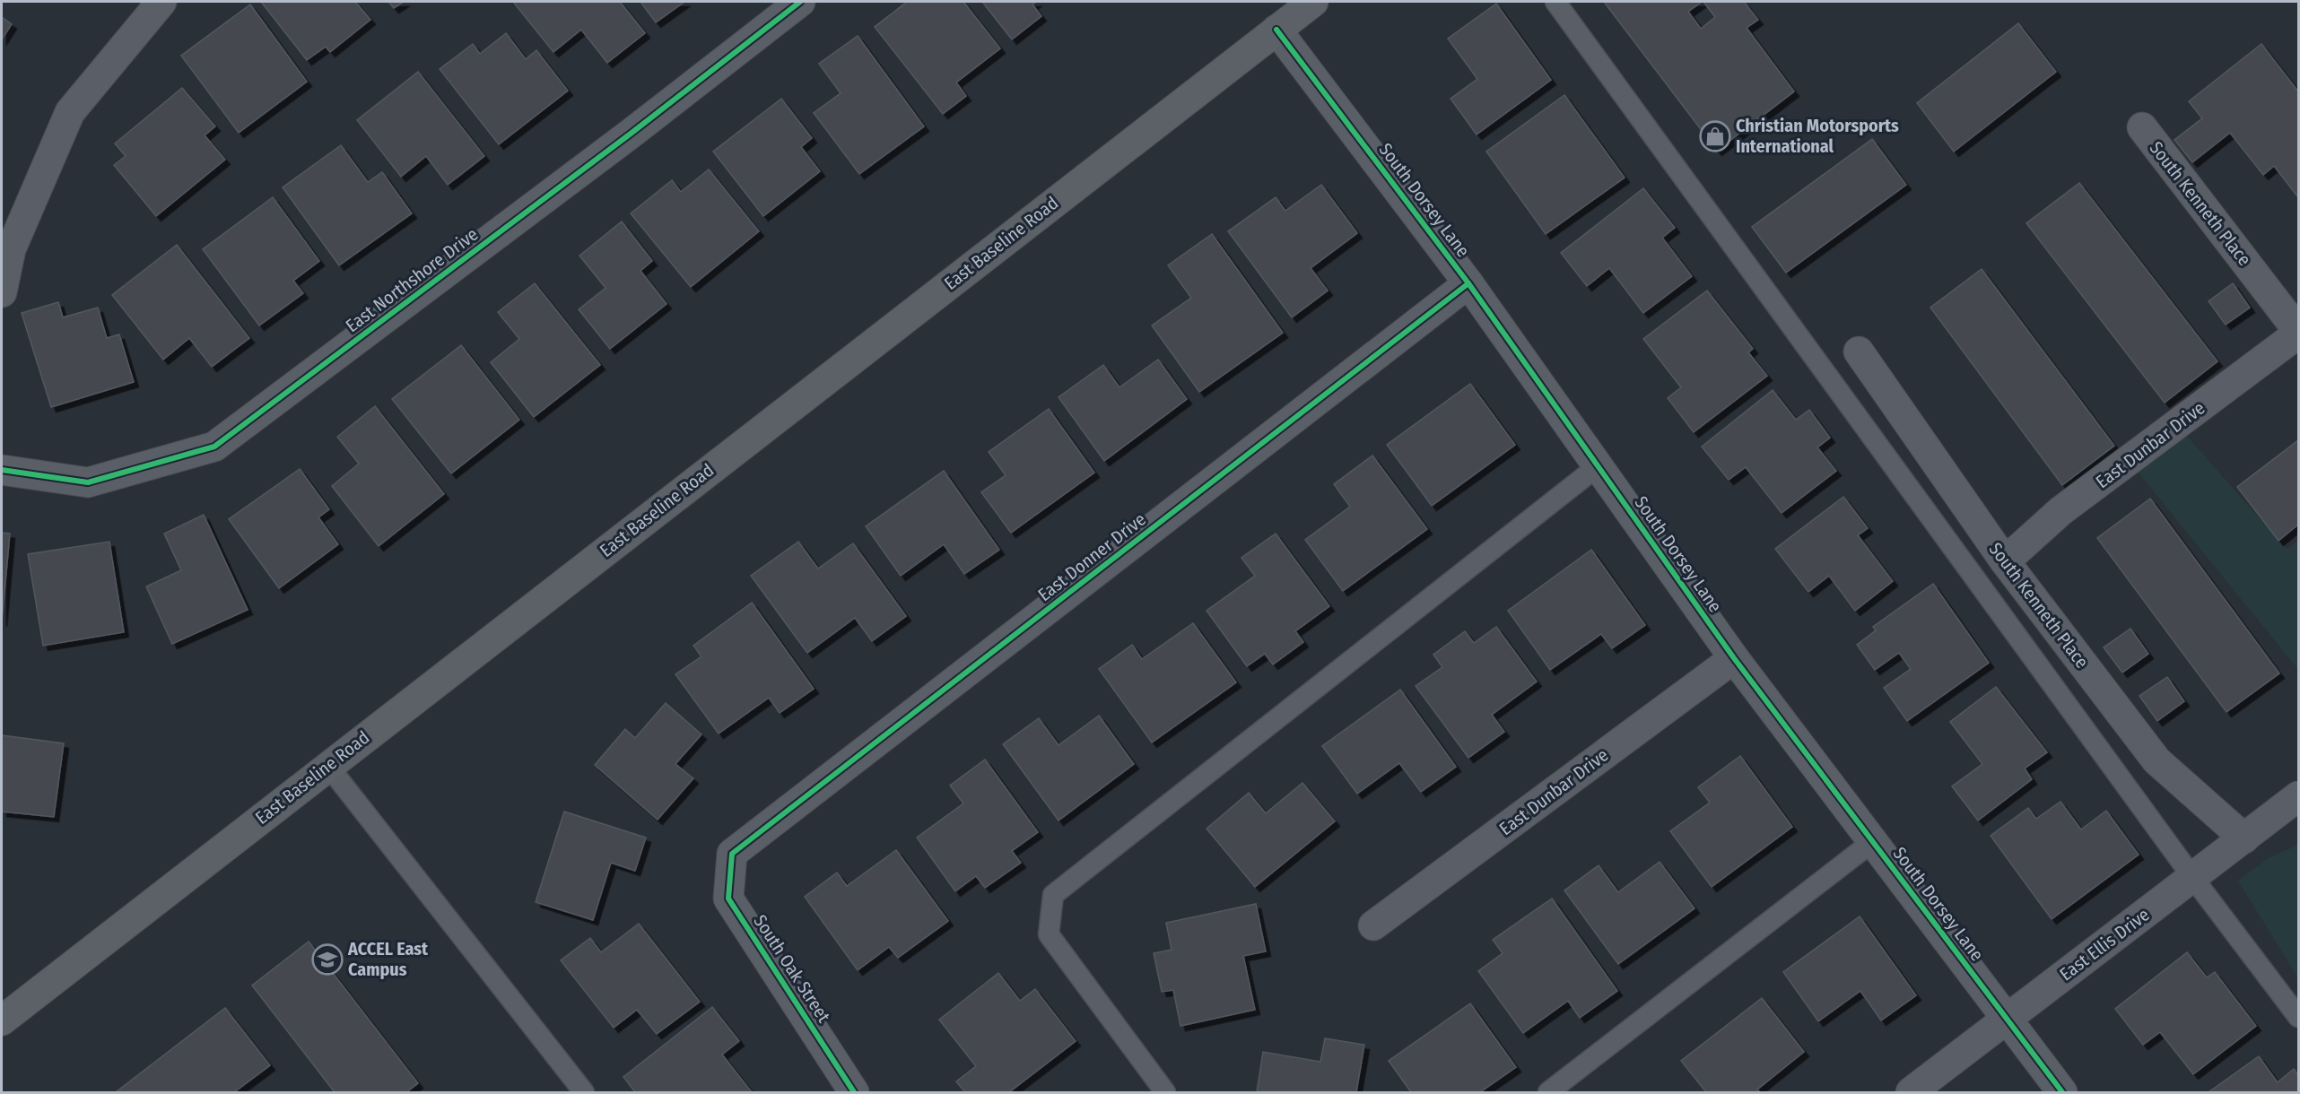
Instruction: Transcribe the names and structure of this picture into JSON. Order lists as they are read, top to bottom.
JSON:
{
  "streets": {
    "main road": ["East Baseline Road"],
    "street": [
      "South Dorsey Lane",
      "South Kenneth Place",
      "East Northshore Drive",
      "East Dunbar Drive",
      "East Donner Drive",
      "East Ellis Drive",
      "South Oak Street"
    ]
  },
  "crossings": [
    ["South Dorsey Lane", "East Baseline Road"],
    ["South Dorsey Lane", "East Dunbar Drive"],
    ["South Dorsey Lane", "East Donner Drive"],
    ["South Dorsey Lane", "East Ellis Drive"],
    ["South Kenneth Place", "East Dunbar Drive"],
    ["South Kenneth Place", "East Ellis Drive"],
    ["East Donner Drive", "South Oak Street"]
  ],
  "places": {
    "shop": ["Christian Motorsports International"],
    "school or university": ["ACCEL East Campus"]
  }
}
